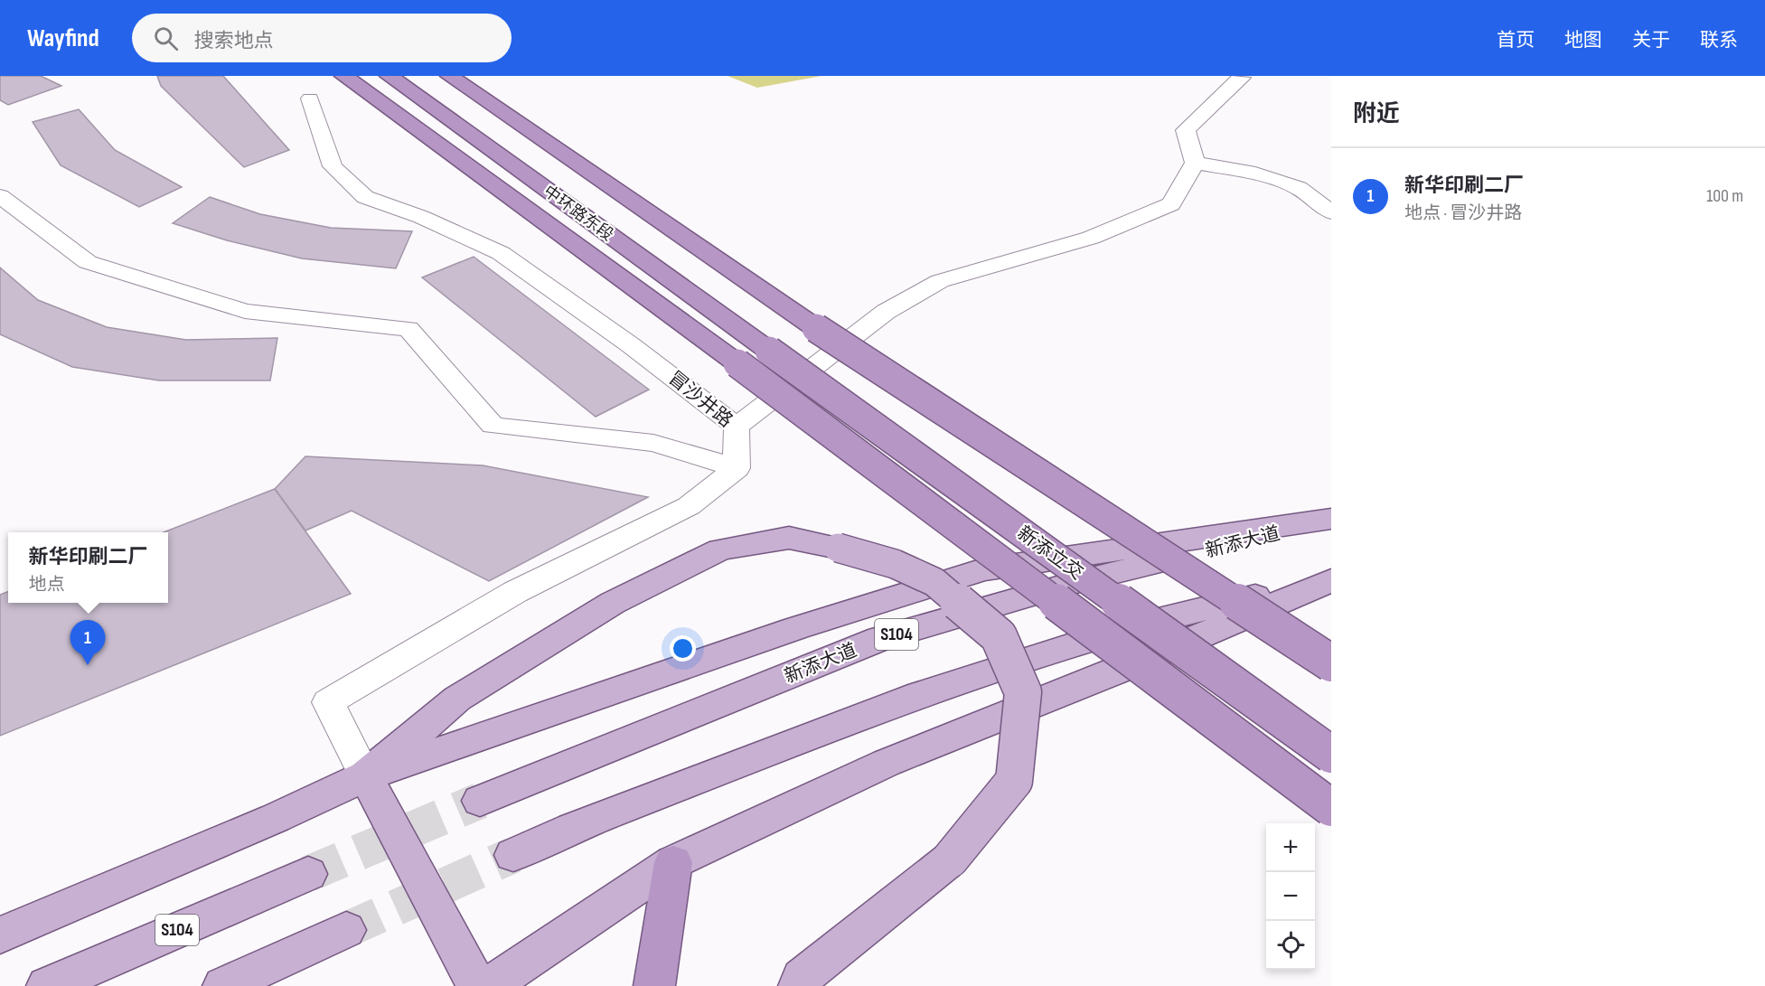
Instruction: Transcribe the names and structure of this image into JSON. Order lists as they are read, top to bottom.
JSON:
{
  "streets": {
    "highway": ["中环路东段", "新添立交"],
    "main road": ["新添大道", "S104"],
    "street": ["冒沙井路"]
  },
  "crossings": [
    ["中环路东段", "新添立交"]
  ],
  "page": {
    "header": "Wayfind",
    "search": "搜索地点",
    "nav": [
      "首页",
      "地图",
      "关于",
      "联系"
    ],
    "heading": "附近",
    "list": [
      {
        "mark": "1",
        "name": "新华印刷二厂",
        "note": "地点 · 冒沙井路",
        "value": "100 m"
      }
    ],
    "popup": ["新华印刷二厂", "地点"],
    "pins": "1",
    "map_buttons": ["+", "−"]
  }
}
